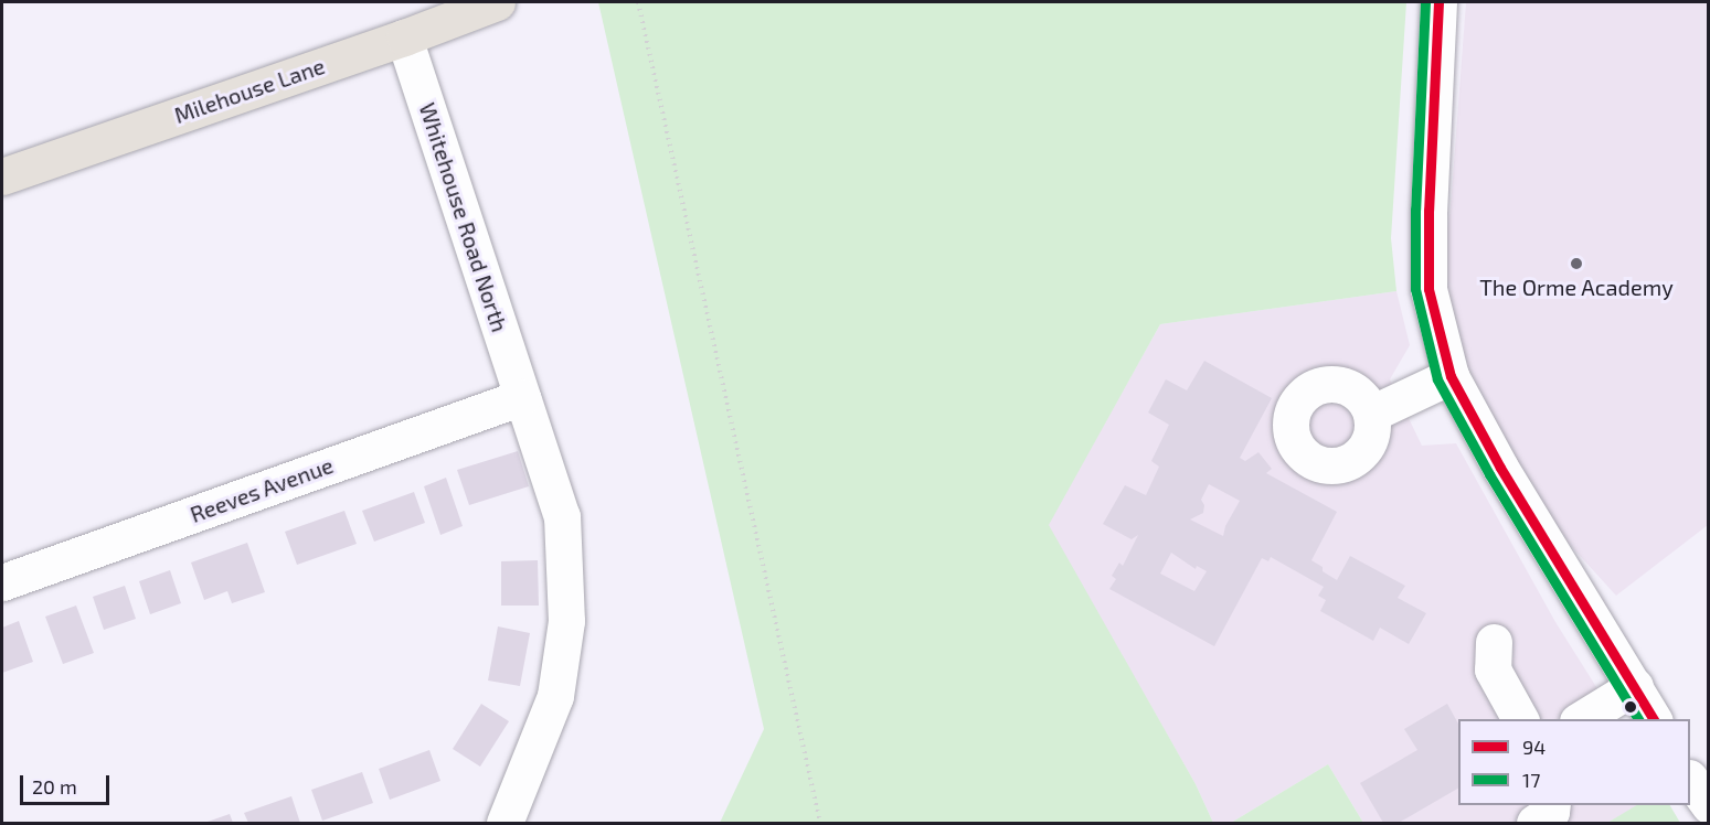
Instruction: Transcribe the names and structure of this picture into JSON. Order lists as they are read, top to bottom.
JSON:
{
  "streets": {
    "main road": ["Milehouse Lane"],
    "street": ["Whitehouse Road North", "Reeves Avenue"]
  },
  "crossings": [
    ["Milehouse Lane", "Whitehouse Road North"],
    ["Whitehouse Road North", "Reeves Avenue"]
  ],
  "places": ["The Orme Academy"],
  "lines": ["transit line 94", "transit line 17"],
  "legend": ["94", "17"],
  "scale_bar": "20 m"
}
